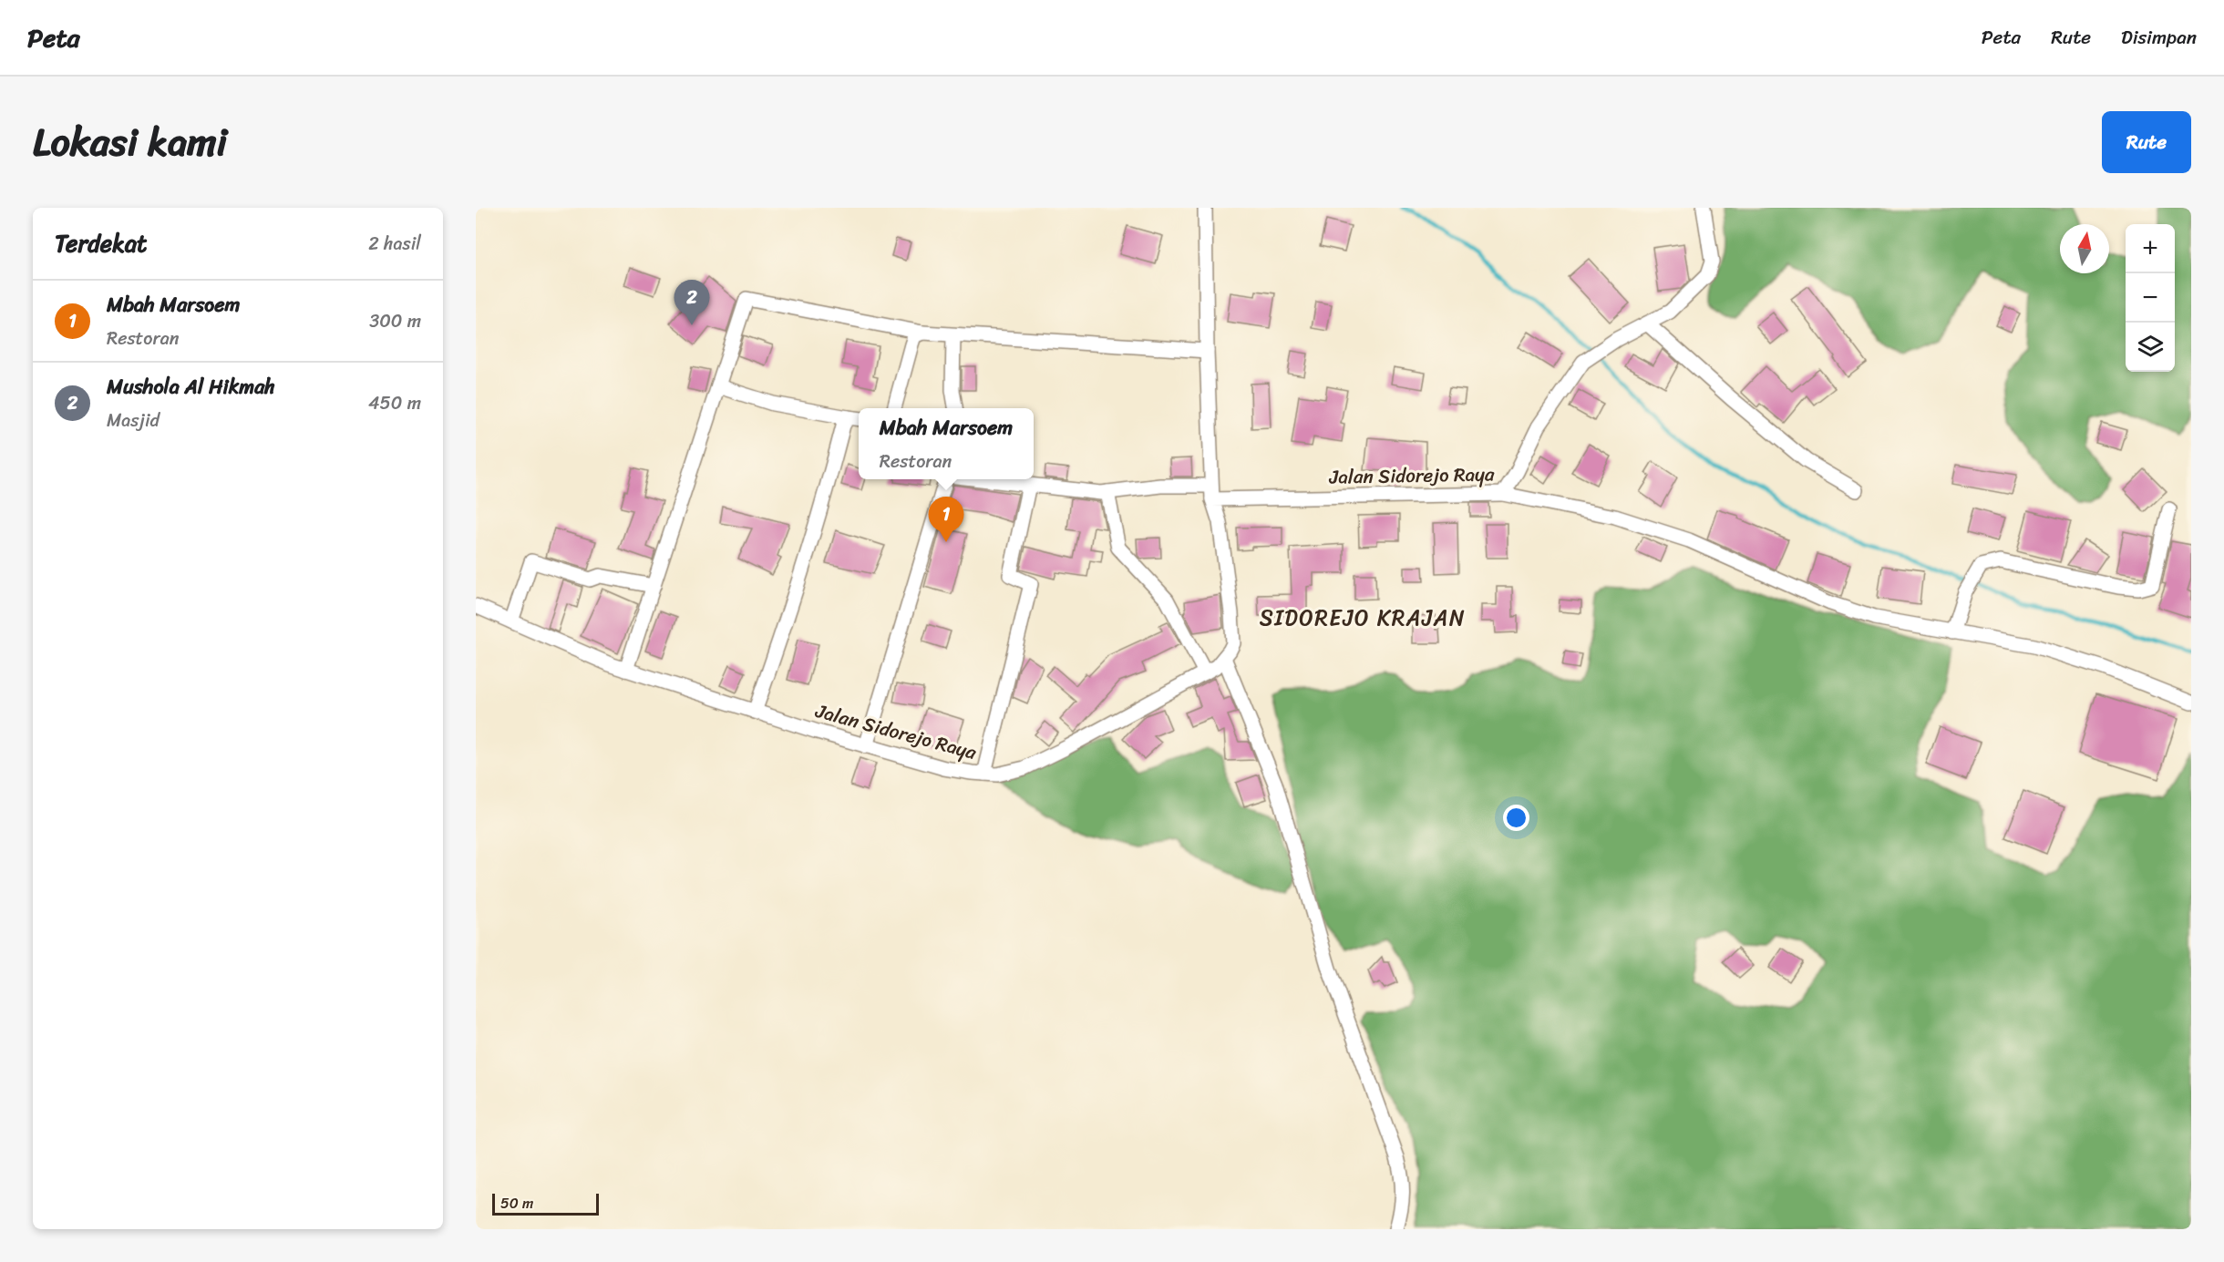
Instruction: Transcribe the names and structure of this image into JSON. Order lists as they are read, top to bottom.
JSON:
{
  "streets": {
    "street": ["Jalan Sidorejo Raya"]
  },
  "districts": ["SIDOREJO KRAJAN"],
  "scale_bar": "50 m",
  "north": "top",
  "page": {
    "header": "Peta",
    "nav": ["Peta", "Rute", "Disimpan"],
    "title": "Lokasi kami",
    "buttons": "Rute",
    "heading": ["Terdekat", "2 hasil"],
    "map_buttons": ["+", "−"],
    "list": [
      {
        "mark": "1",
        "name": "Mbah Marsoem",
        "note": "Restoran",
        "value": "300 m"
      },
      {
        "mark": "2",
        "name": "Mushola Al Hikmah",
        "note": "Masjid",
        "value": "450 m"
      }
    ],
    "pins": ["2", "1"],
    "popup": ["Mbah Marsoem", "Restoran"],
    "scale": "50 m"
  }
}
